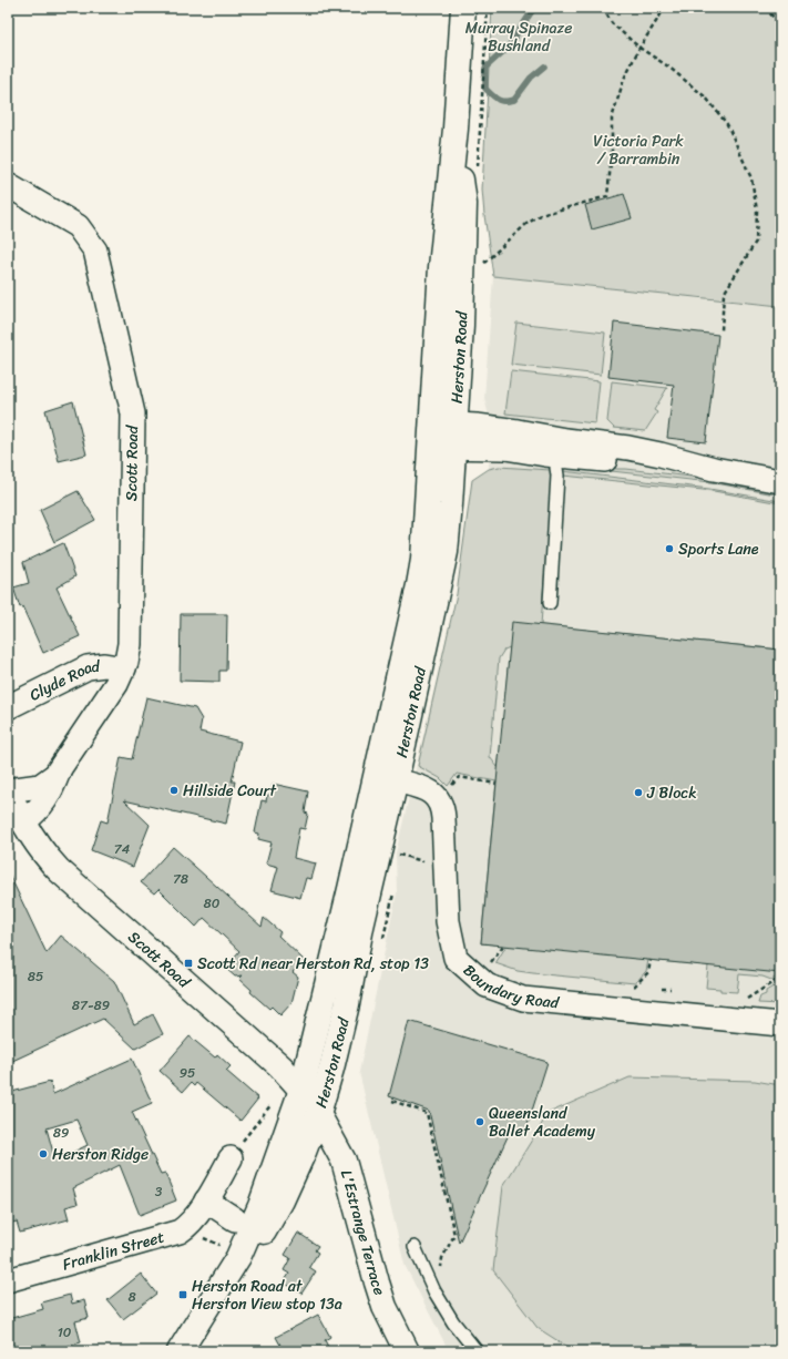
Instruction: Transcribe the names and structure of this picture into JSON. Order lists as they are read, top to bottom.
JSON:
{
  "streets": {
    "main road": ["Herston Road", "Scott Road", "L'Estrange Terrace"],
    "street": ["Clyde Road", "Boundary Road", "Franklin Street"]
  },
  "crossings": [
    ["Herston Road", "Scott Road"],
    ["Herston Road", "Boundary Road"],
    ["Herston Road", "L'Estrange Terrace"],
    ["Scott Road", "Clyde Road"],
    ["Scott Road", "L'Estrange Terrace"]
  ],
  "parks": ["Murray Spinaze Bushland", "Victoria Park / Barrambin"],
  "places": {
    "other": [
      "Sports Lane",
      "Hillside Court",
      "J Block",
      "Queensland Ballet Academy",
      "Herston Ridge"
    ],
    "transit": ["Scott Rd near Herston Rd, stop 13", "Herston Road at Herston View stop 13a"]
  },
  "house_numbers": [
    "74",
    "78",
    "80",
    "85",
    "87-89",
    "95",
    "89",
    "3",
    "8",
    "10"
  ]
}
